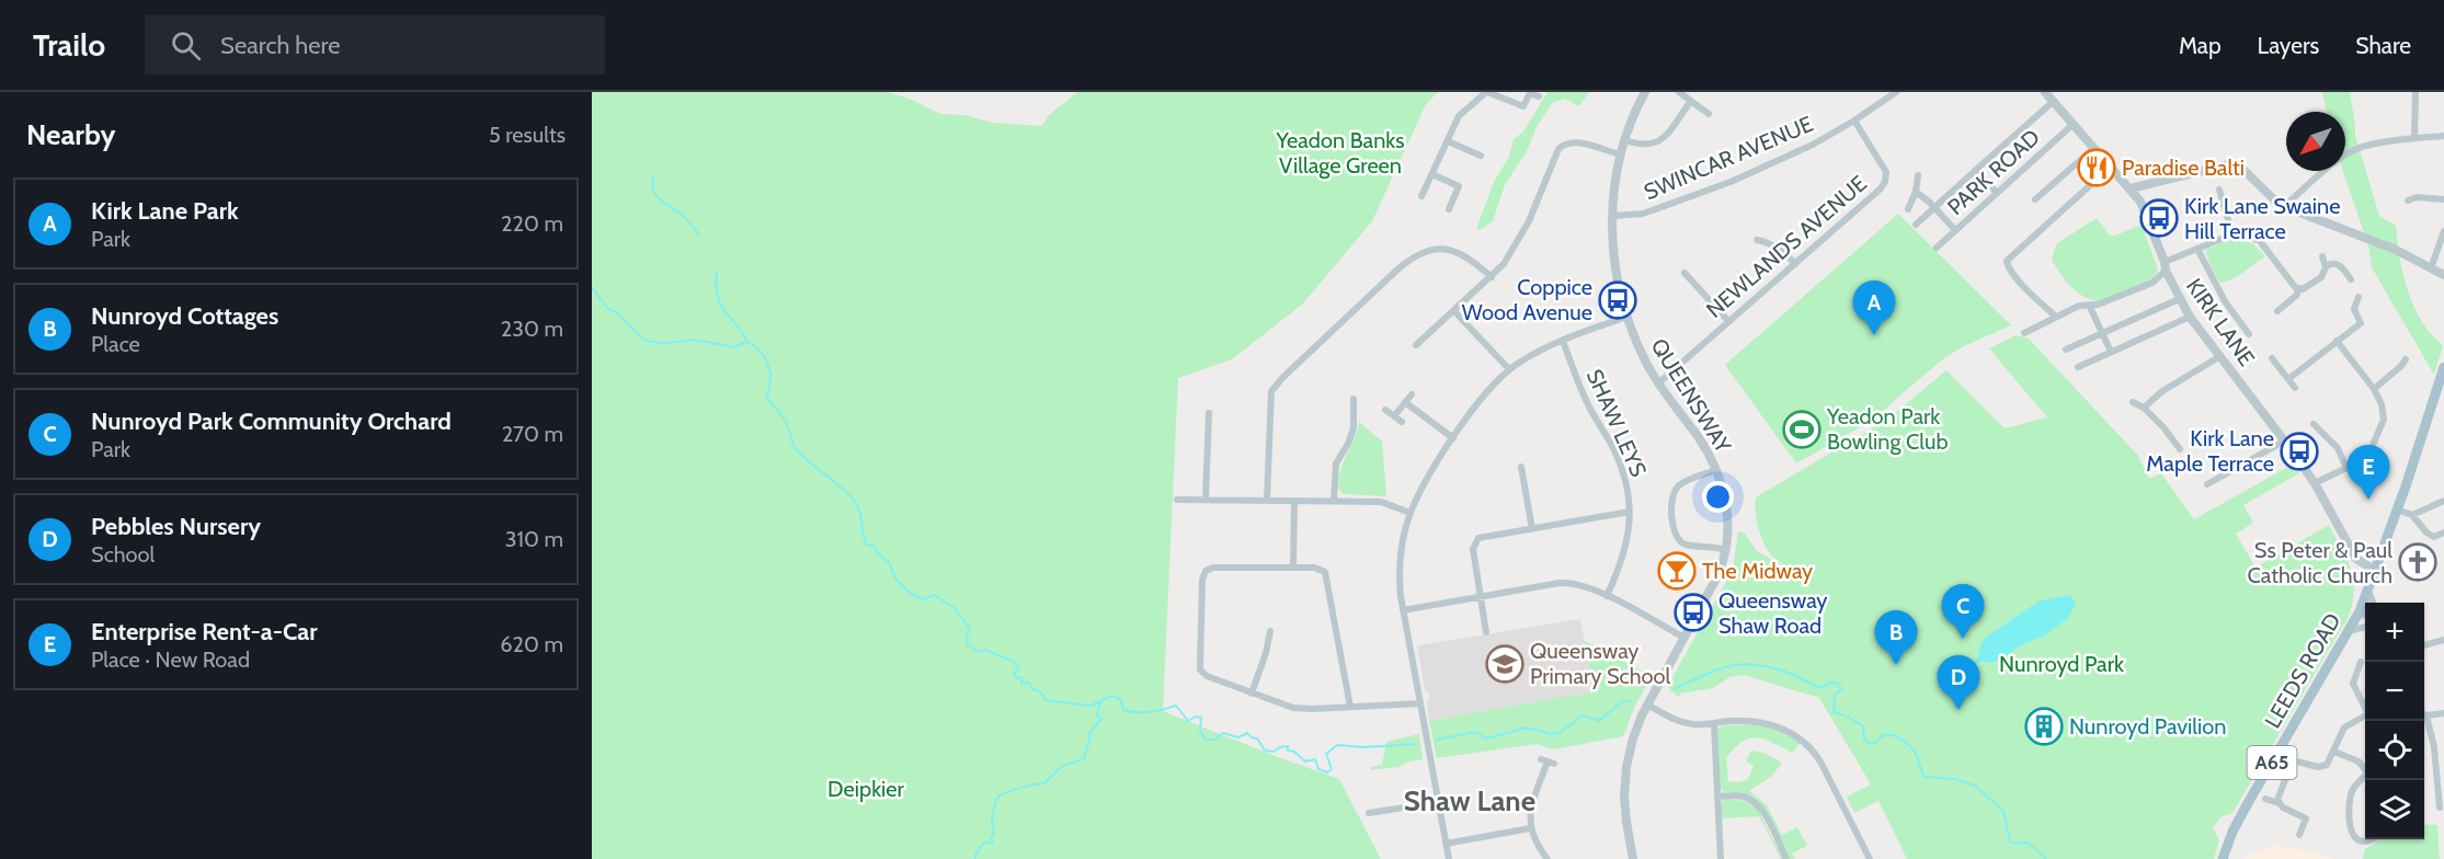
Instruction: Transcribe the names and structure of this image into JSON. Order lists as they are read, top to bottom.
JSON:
{
  "streets": {
    "main road": ["LEEDS ROAD", "A65"],
    "street": [
      "SWINCAR AVENUE",
      "PARK ROAD",
      "NEWLANDS AVENUE",
      "KIRK LANE",
      "QUEENSWAY",
      "SHAW LEYS"
    ]
  },
  "crossings": [
    ["SWINCAR AVENUE", "NEWLANDS AVENUE"],
    ["SWINCAR AVENUE", "QUEENSWAY"],
    ["PARK ROAD", "KIRK LANE"],
    ["NEWLANDS AVENUE", "QUEENSWAY"],
    ["KIRK LANE", "LEEDS ROAD"],
    ["KIRK LANE", "A65"],
    ["LEEDS ROAD", "A65"]
  ],
  "districts": ["Shaw Lane"],
  "parks": ["Yeadon Banks Village Green", "Nunroyd Park", "Deipkier"],
  "places": {
    "restaurant": ["Paradise Balti"],
    "bus stop": [
      "Kirk Lane Swaine Hill Terrace",
      "Coppice Wood Avenue",
      "Kirk Lane Maple Terrace",
      "Queensway Shaw Road"
    ],
    "sports": ["Yeadon Park Bowling Club"],
    "church": ["Ss Peter & Paul Catholic Church"],
    "bar": ["The Midway"],
    "school or university": ["Queensway Primary School"],
    "building": ["Nunroyd Pavilion"]
  },
  "north": "bottom left",
  "page": {
    "header": "Trailo",
    "search": "Search here",
    "nav": ["Map", "Layers", "Share"],
    "heading": ["Nearby", "5 results"],
    "list": [
      {
        "mark": "A",
        "name": "Kirk Lane Park",
        "note": "Park",
        "value": "220 m"
      },
      {
        "mark": "B",
        "name": "Nunroyd Cottages",
        "note": "Place",
        "value": "230 m"
      },
      {
        "mark": "C",
        "name": "Nunroyd Park Community Orchard",
        "note": "Park",
        "value": "270 m"
      },
      {
        "mark": "D",
        "name": "Pebbles Nursery",
        "note": "School",
        "value": "310 m"
      },
      {
        "mark": "E",
        "name": "Enterprise Rent-a-Car",
        "note": "Place · New Road",
        "value": "620 m"
      }
    ],
    "pins": [
      "A",
      "E",
      "C",
      "B",
      "D"
    ],
    "map_buttons": ["+", "−"]
  }
}
